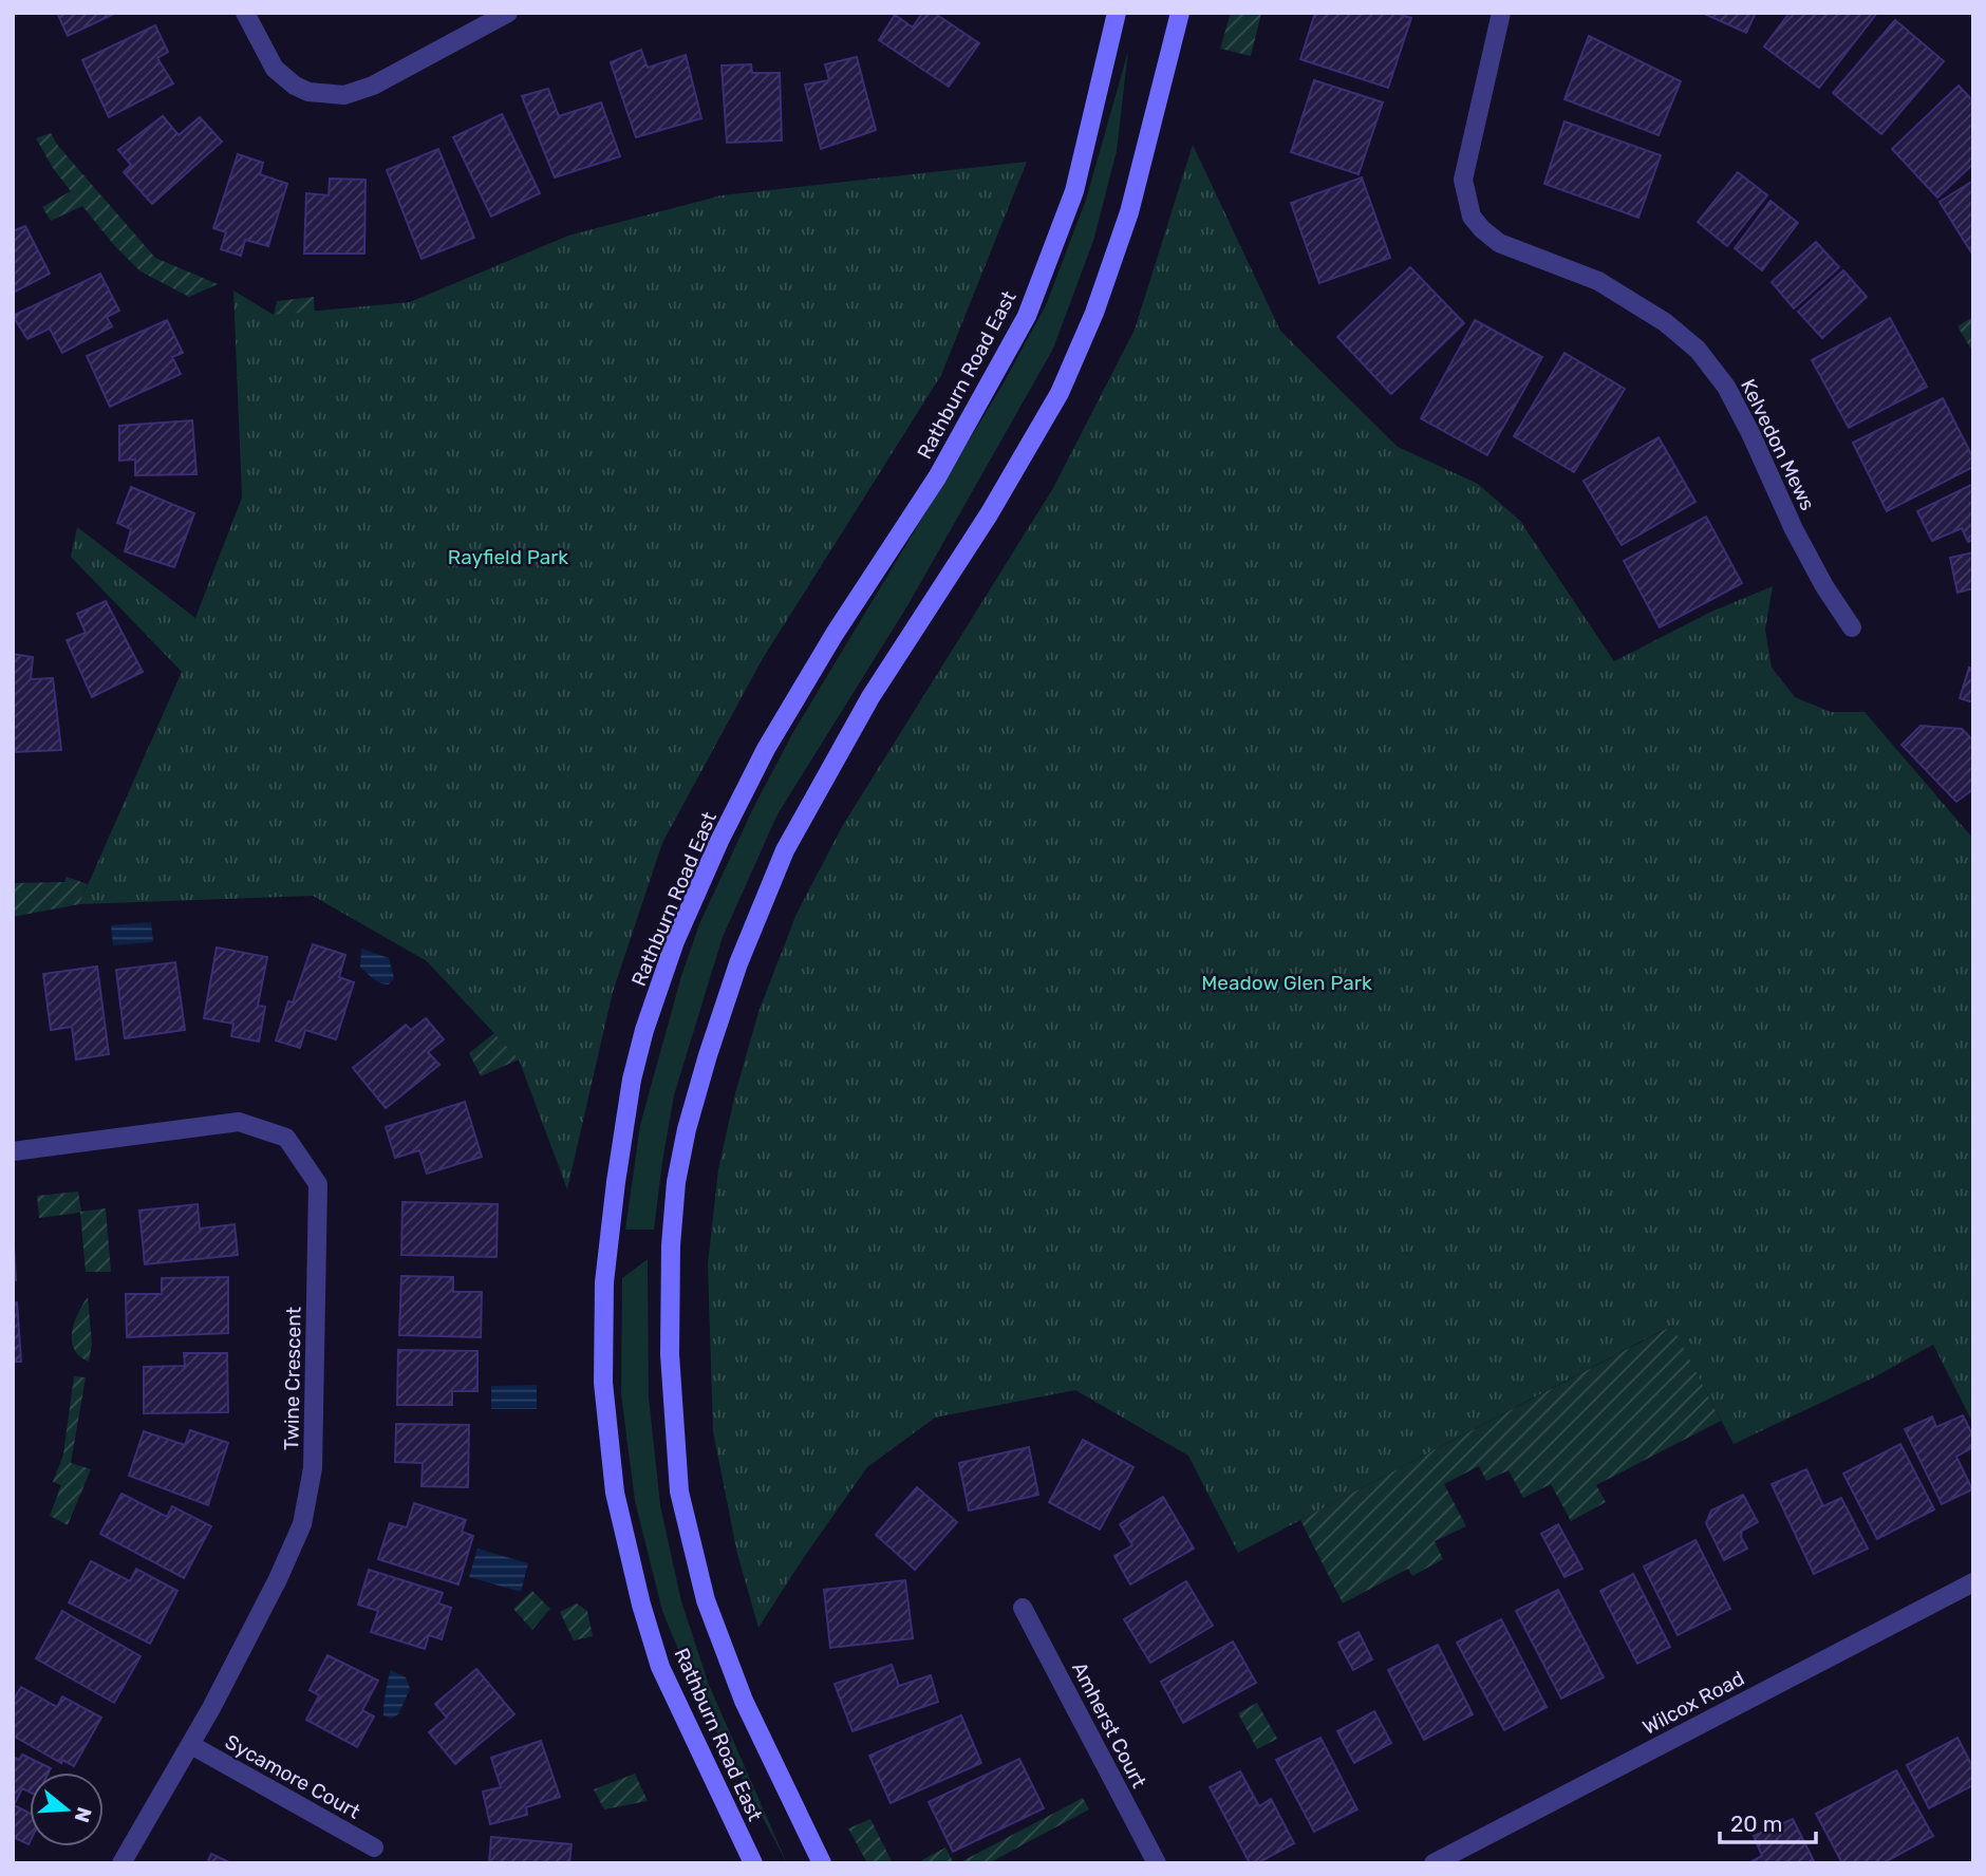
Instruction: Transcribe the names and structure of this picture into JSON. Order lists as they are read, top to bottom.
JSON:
{
  "streets": {
    "street": [
      "Rathburn Road East",
      "Kelvedon Mews",
      "Twine Crescent",
      "Wilcox Road",
      "Amherst Court",
      "Sycamore Court"
    ]
  },
  "crossings": [
    ["Twine Crescent", "Sycamore Court"]
  ],
  "parks": ["Rayfield Park", "Meadow Glen Park"],
  "scale_bar": "20 m",
  "north": "right"
}
